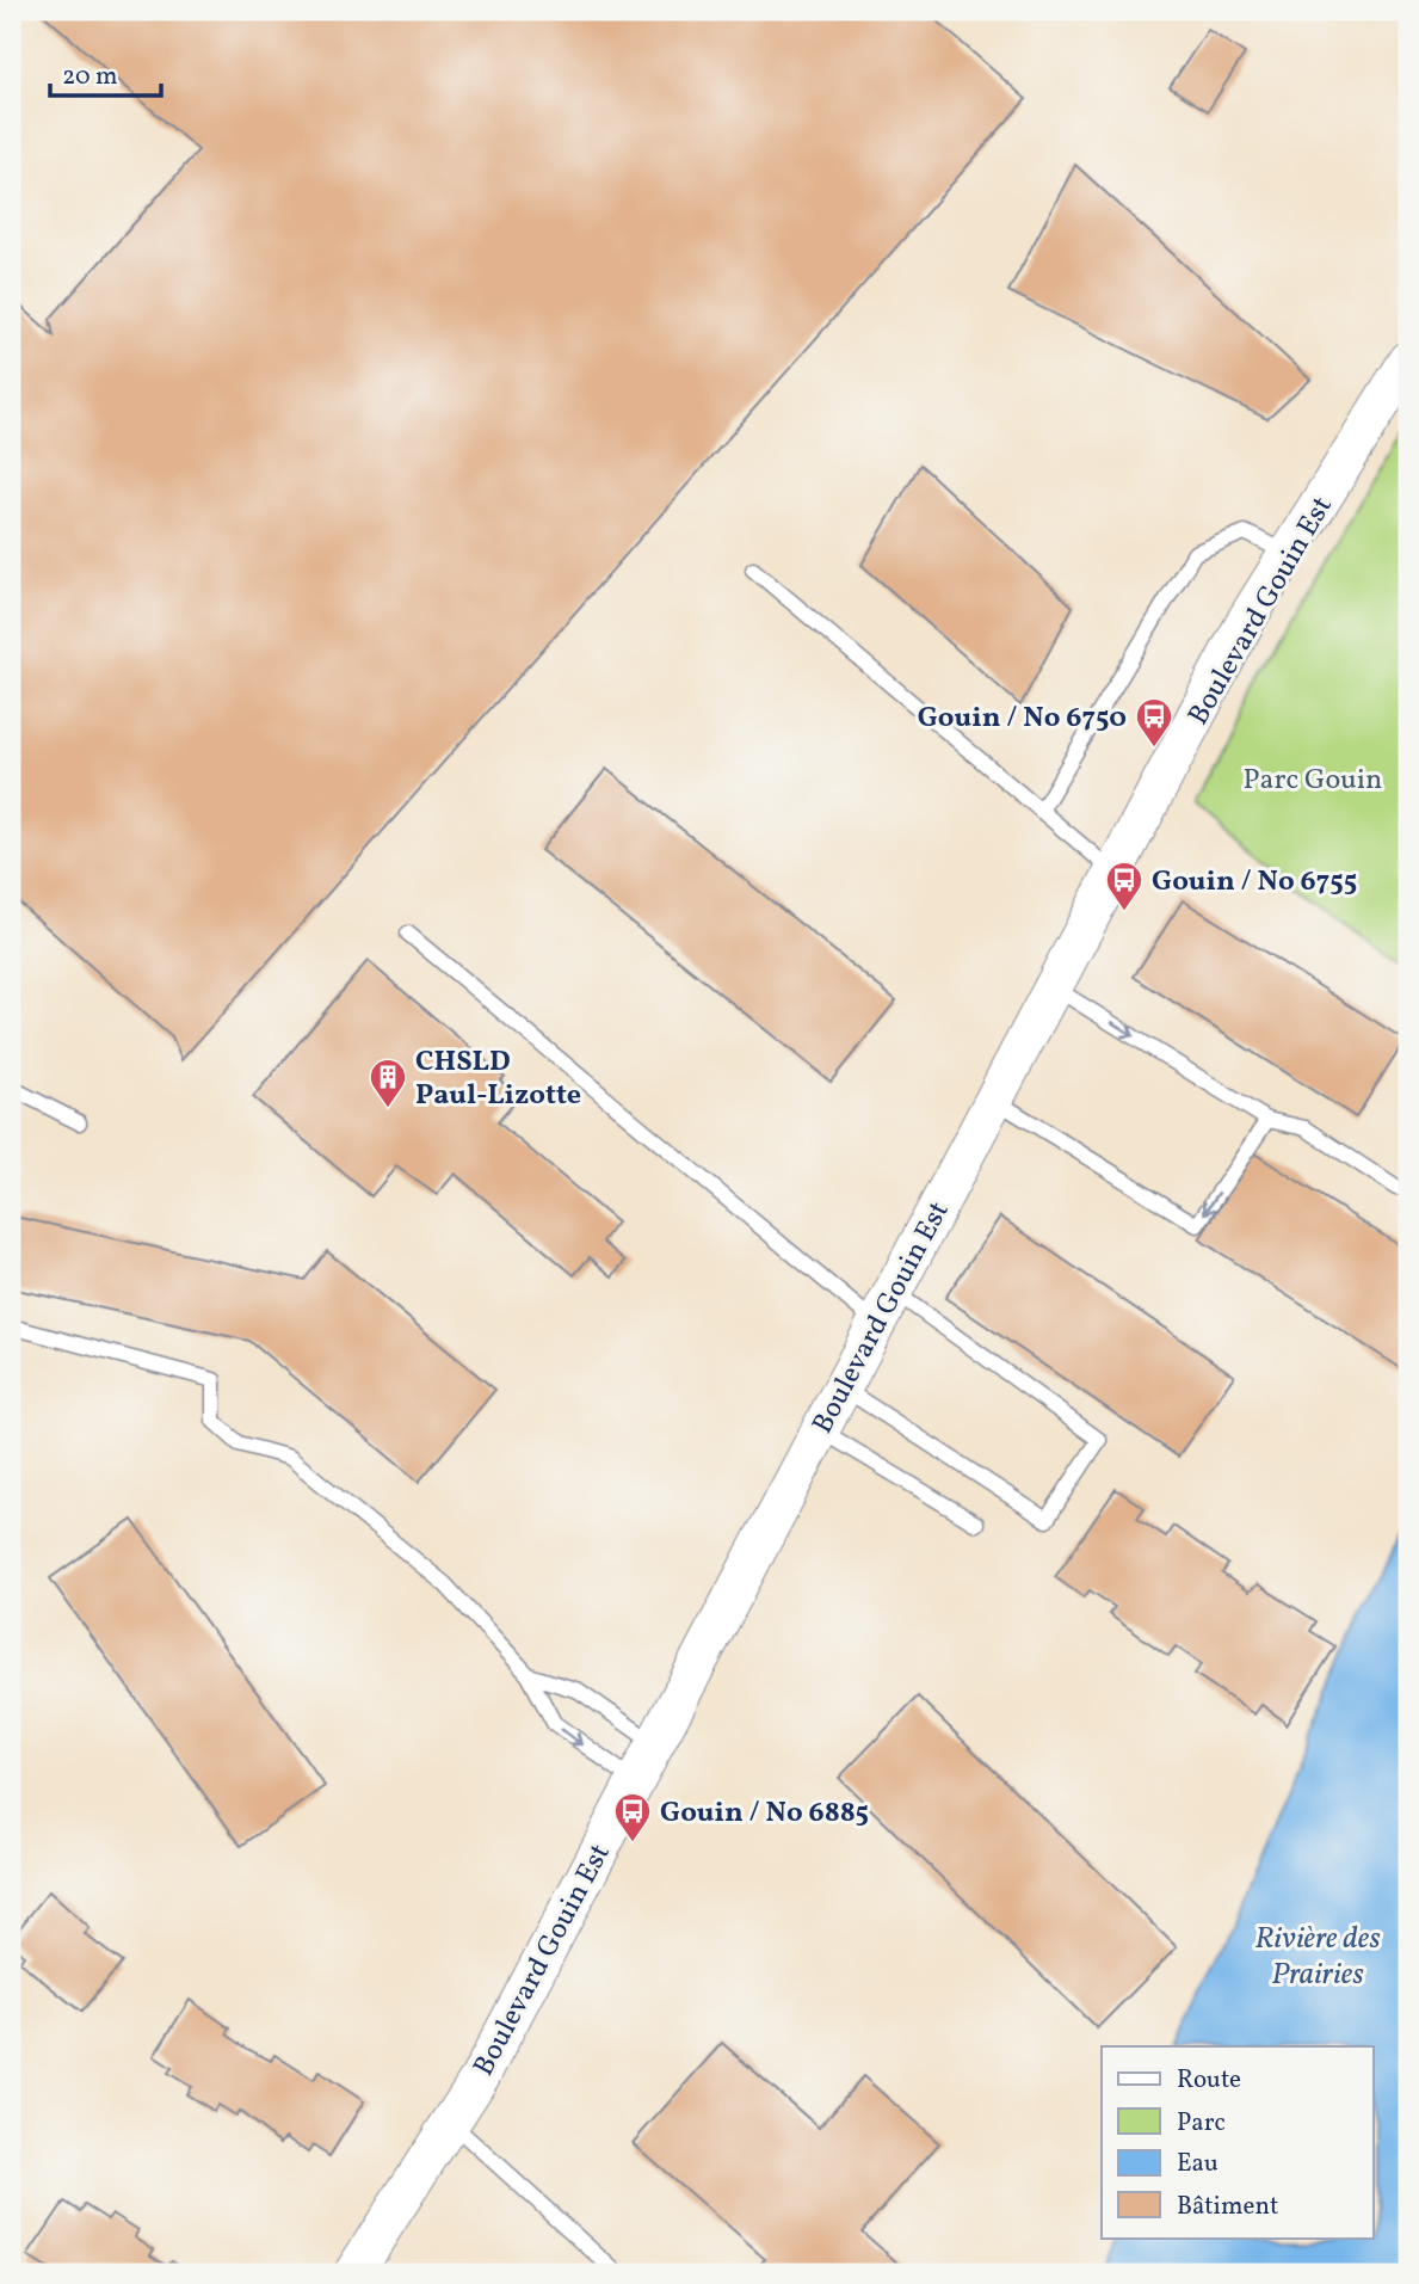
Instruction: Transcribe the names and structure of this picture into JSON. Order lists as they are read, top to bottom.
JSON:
{
  "streets": {
    "street": ["Boulevard Gouin Est"]
  },
  "water": ["Rivière des Prairies"],
  "parks": ["Parc Gouin"],
  "places": {
    "bus stop": ["Gouin / No 6750", "Gouin / No 6755", "Gouin / No 6885"],
    "building": ["CHSLD Paul-Lizotte"]
  },
  "legend": [
    "Route",
    "Parc",
    "Eau",
    "Bâtiment"
  ],
  "scale_bar": "20 m"
}
